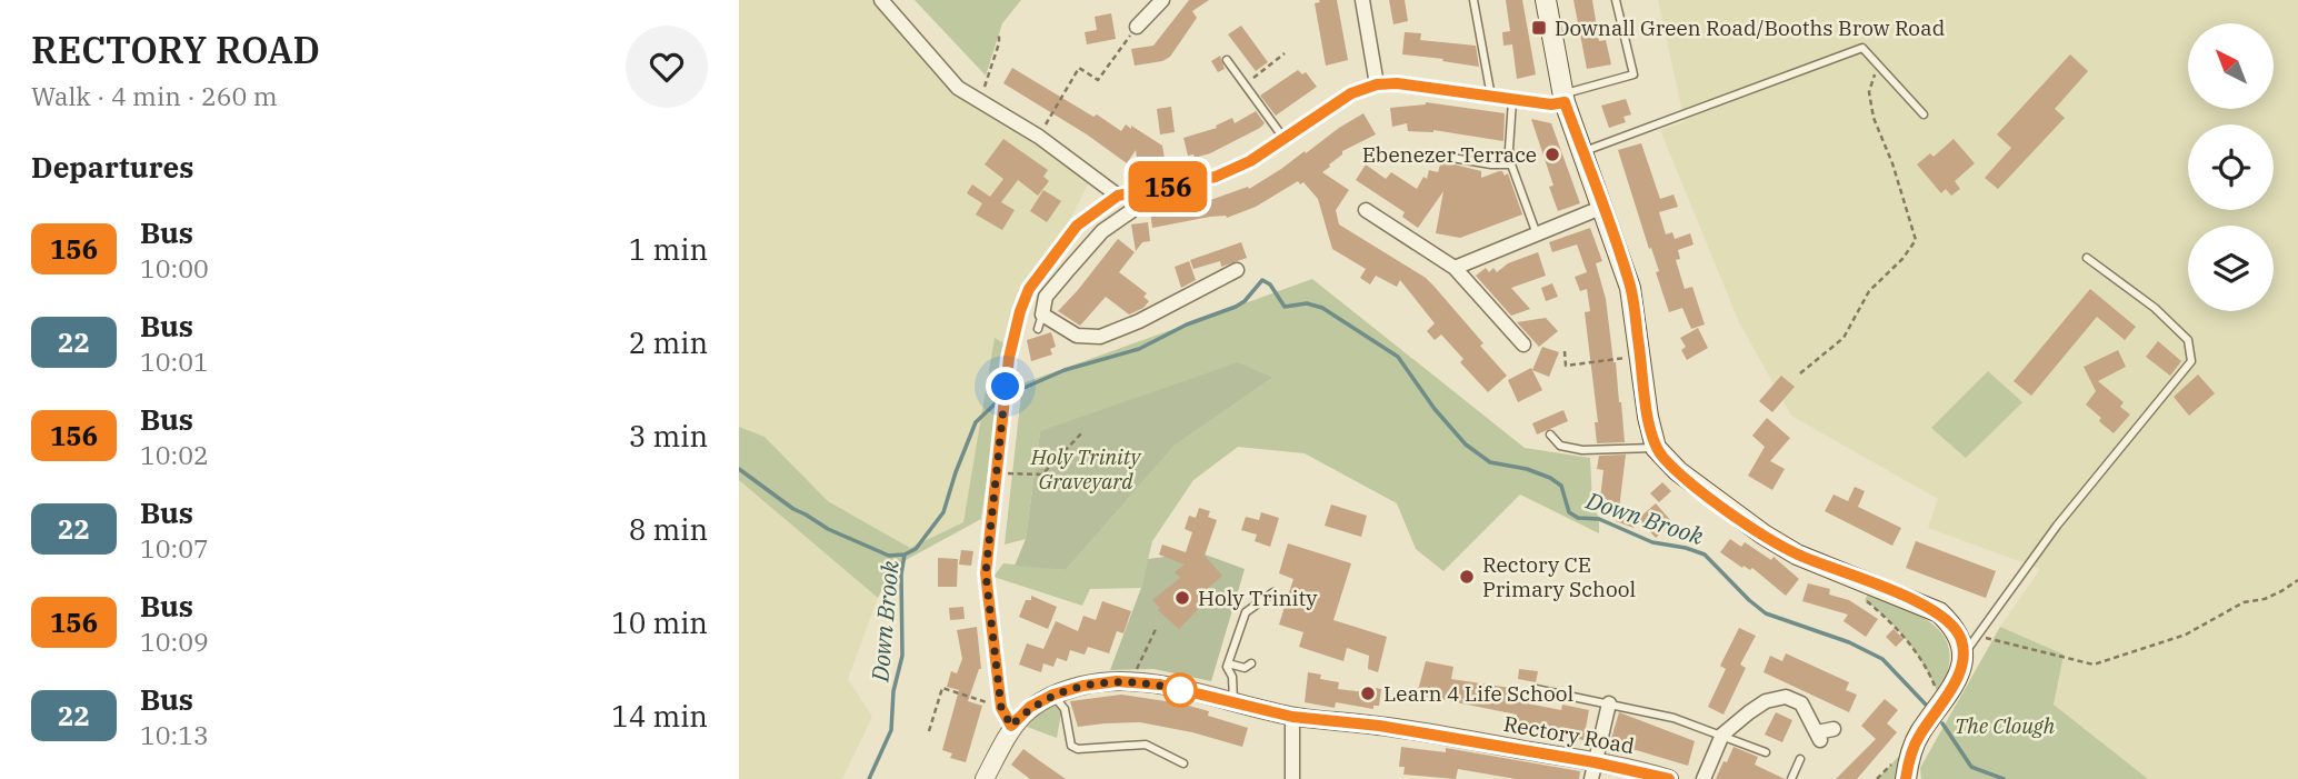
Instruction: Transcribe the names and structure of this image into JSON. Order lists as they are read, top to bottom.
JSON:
{
  "streets": {
    "street": ["Rectory Road"]
  },
  "water": ["Down Brook"],
  "parks": ["Holy Trinity Graveyard", "The Clough"],
  "places": {
    "transit": ["Downall Green Road/Booths Brow Road"],
    "other": [
      "Ebenezer Terrace",
      "Rectory CE Primary School",
      "Holy Trinity",
      "Learn 4 Life School"
    ]
  },
  "lines": ["bus line 156"],
  "north": "top left",
  "page": {
    "heading": [
      ["RECTORY ROAD", "Walk · 4 min · 260 m"],
      "Departures"
    ],
    "on_map": "156",
    "list": [
      {
        "mark": "156",
        "name": "Bus",
        "note": "10:00",
        "value": "1 min"
      },
      {
        "mark": "22",
        "name": "Bus",
        "note": "10:01",
        "value": "2 min"
      },
      {
        "mark": "156",
        "name": "Bus",
        "note": "10:02",
        "value": "3 min"
      },
      {
        "mark": "22",
        "name": "Bus",
        "note": "10:07",
        "value": "8 min"
      },
      {
        "mark": "156",
        "name": "Bus",
        "note": "10:09",
        "value": "10 min"
      },
      {
        "mark": "22",
        "name": "Bus",
        "note": "10:13",
        "value": "14 min"
      }
    ]
  }
}
